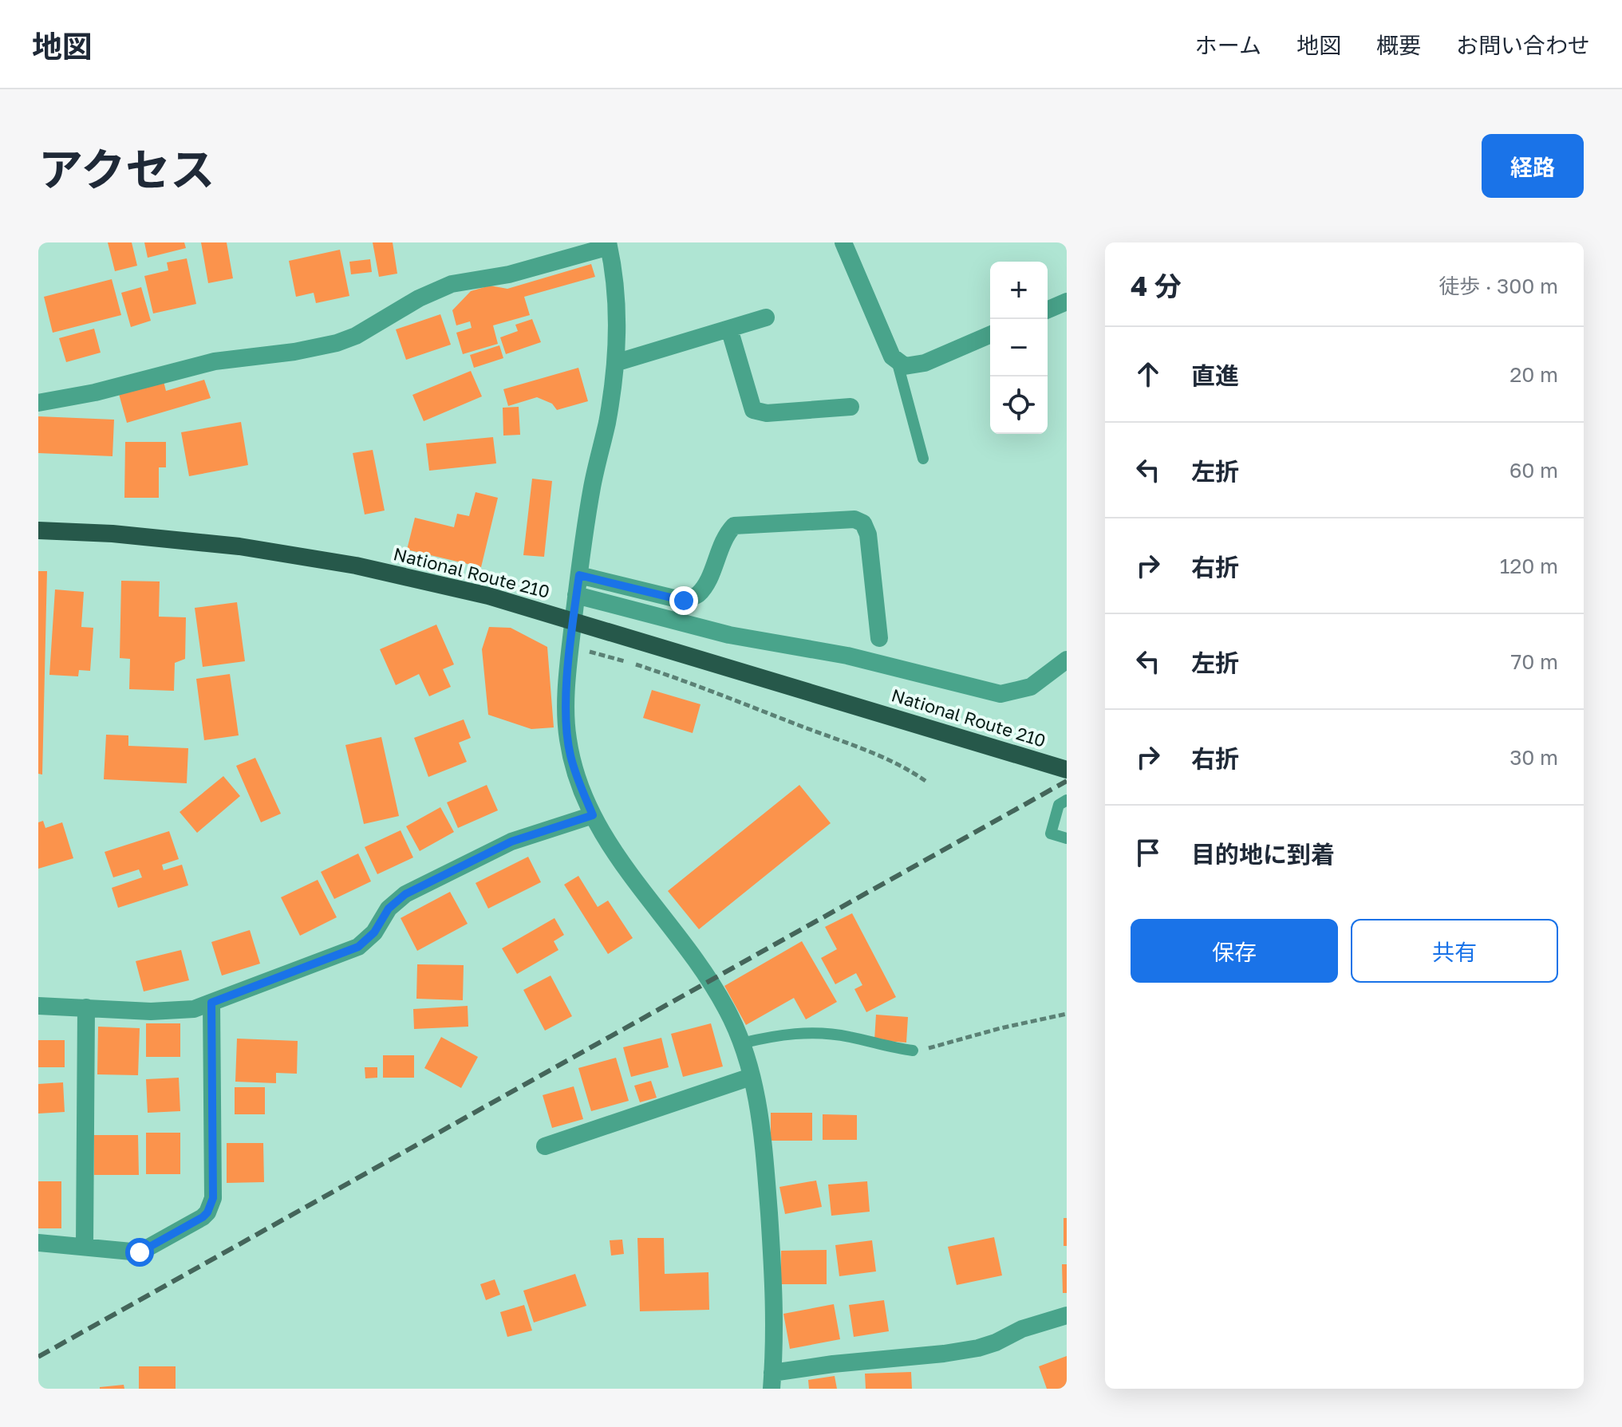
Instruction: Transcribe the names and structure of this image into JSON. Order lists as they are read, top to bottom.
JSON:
{
  "streets": {
    "highway": ["National Route 210"]
  },
  "page": {
    "header": "地図",
    "nav": [
      "ホーム",
      "地図",
      "概要",
      "お問い合わせ"
    ],
    "title": "アクセス",
    "buttons": [
      "経路",
      ["保存", "共有"]
    ],
    "heading": ["4 分", "徒歩 · 300 m"],
    "map_buttons": ["+", "−"],
    "list": [
      ["直進", "20 m"],
      ["左折", "60 m"],
      ["右折", "120 m"],
      ["左折", "70 m"],
      ["右折", "30 m"],
      "目的地に到着"
    ]
  }
}
